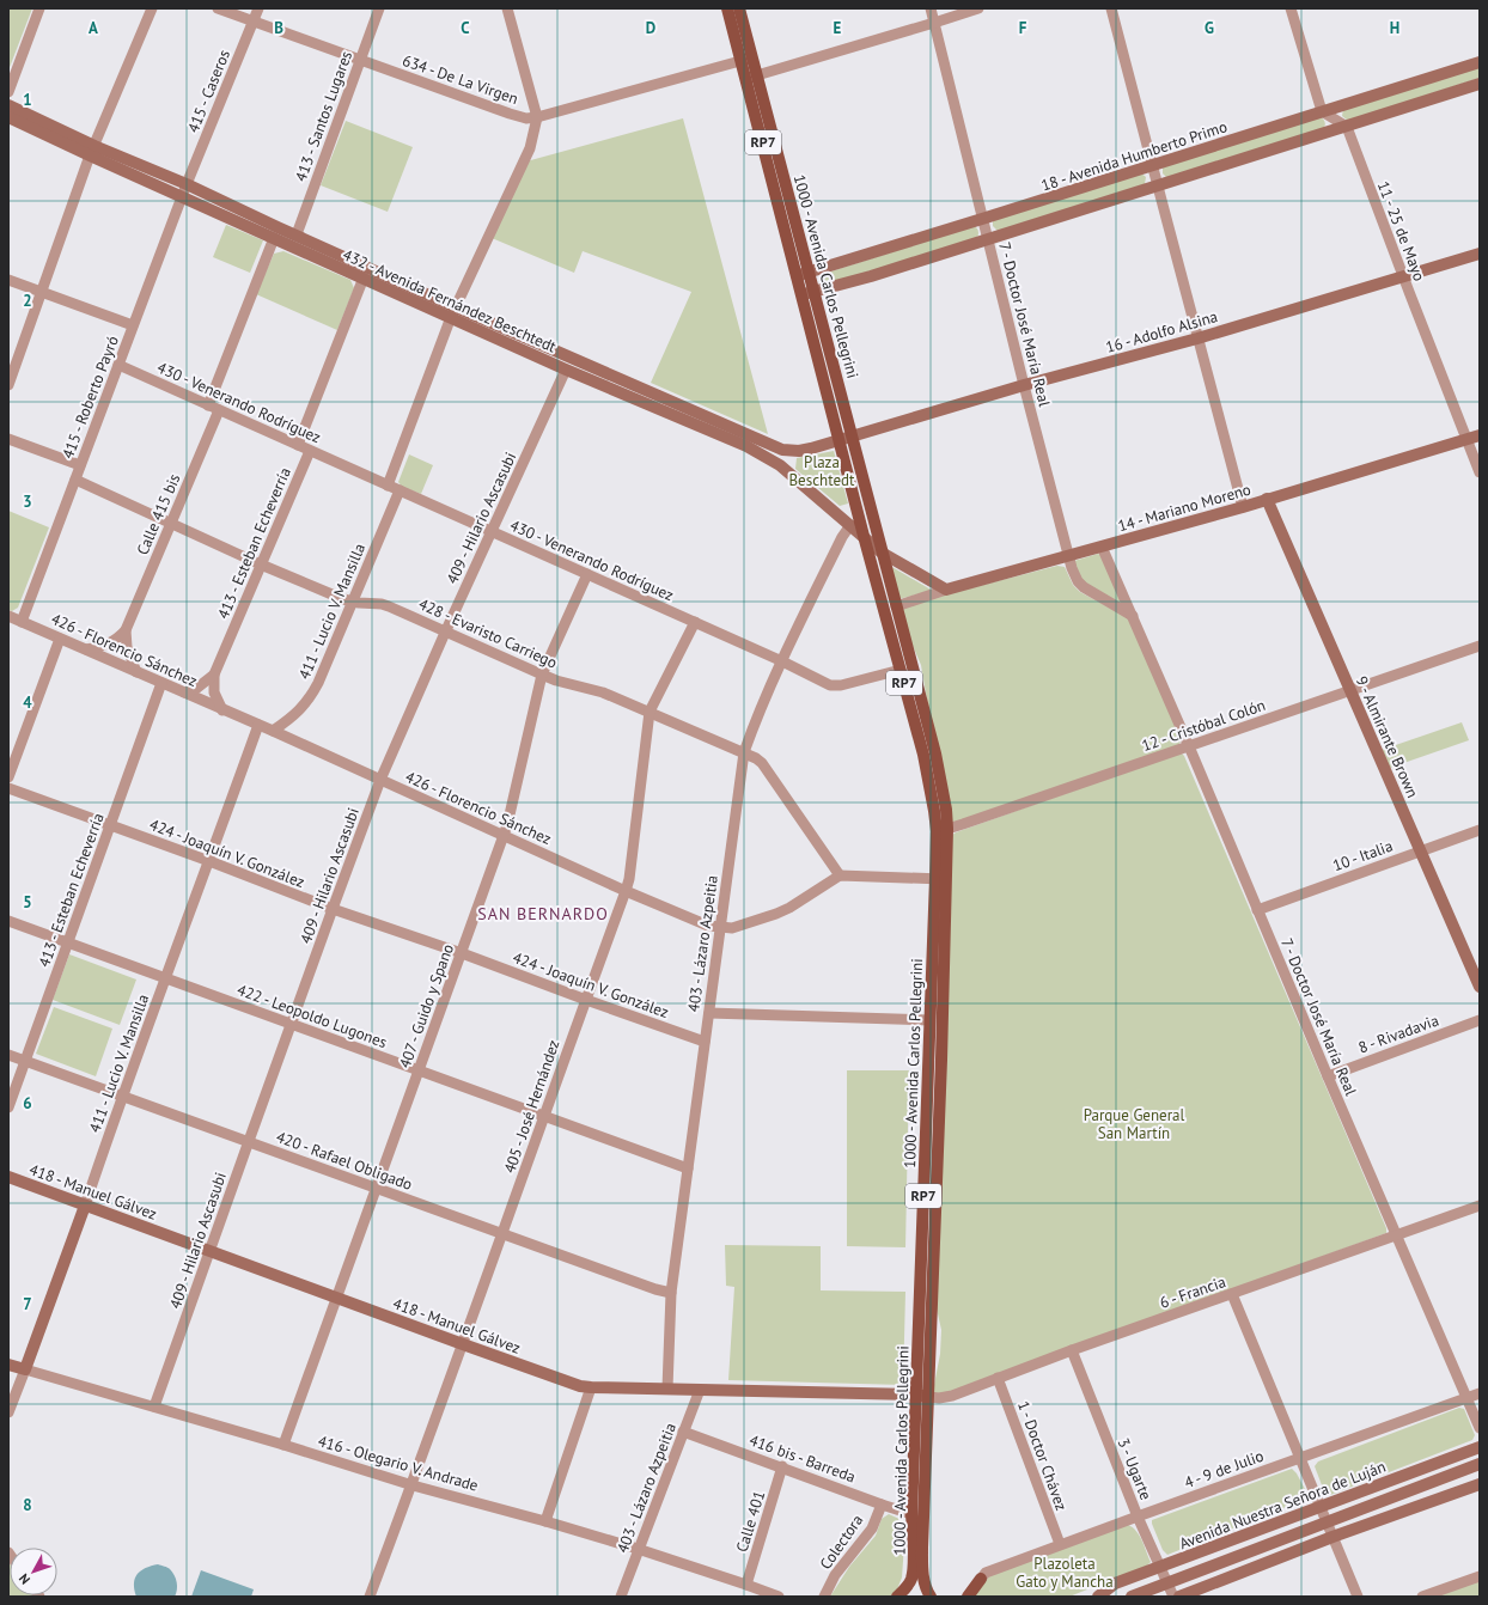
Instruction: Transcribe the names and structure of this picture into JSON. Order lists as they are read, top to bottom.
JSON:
{
  "streets": {
    "main road": [
      "RP7",
      "18 - Avenida Humberto Primo",
      "1000 - Avenida Carlos Pellegrini",
      "432 - Avenida Fernández Beschtedt",
      "16 - Adolfo Alsina",
      "14 - Mariano Moreno",
      "411 - Lucio V. Mansilla",
      "9 - Almirante Brown",
      "418 - Manuel Gálvez",
      "6 - Francia",
      "416 - Olegario V. Andrade",
      "Avenida Nuestra Señora de Luján"
    ],
    "street": [
      "634 - De La Virgen",
      "415 - Caseros",
      "413 - Santos Lugares",
      "11 - 25 de Mayo",
      "7 - Doctor José María Real",
      "415 - Roberto Payró",
      "430 - Venerando Rodríguez",
      "Calle 415 bis",
      "409 - Hilario Ascasubi",
      "413 - Esteban Echeverría",
      "428 - Evaristo Carriego",
      "426 - Florencio Sánchez",
      "12 - Cristóbal Colón",
      "424 - Joaquín V. González",
      "10 - Italia",
      "403 - Lázaro Azpeitia",
      "407 - Guido y Spano",
      "422 - Leopoldo Lugones",
      "8 - Rivadavia",
      "405 - José Hernández",
      "420 - Rafael Obligado",
      "1 - Doctor Chávez",
      "416 bis - Barreda",
      "3 - Ugarte",
      "4 - 9 de Julio",
      "Calle 401",
      "Colectora"
    ]
  },
  "crossings": [
    ["634 - De La Virgen", "415 - Caseros"],
    ["634 - De La Virgen", "413 - Santos Lugares"],
    ["634 - De La Virgen", "1000 - Avenida Carlos Pellegrini"],
    ["415 - Caseros", "432 - Avenida Fernández Beschtedt"],
    ["415 - Caseros", "415 - Roberto Payró"],
    ["413 - Santos Lugares", "432 - Avenida Fernández Beschtedt"],
    ["18 - Avenida Humberto Primo", "1000 - Avenida Carlos Pellegrini"],
    ["18 - Avenida Humberto Primo", "7 - Doctor José María Real"],
    ["11 - 25 de Mayo", "16 - Adolfo Alsina"],
    ["11 - 25 de Mayo", "14 - Mariano Moreno"],
    ["1000 - Avenida Carlos Pellegrini", "432 - Avenida Fernández Beschtedt"],
    ["1000 - Avenida Carlos Pellegrini", "16 - Adolfo Alsina"],
    ["1000 - Avenida Carlos Pellegrini", "430 - Venerando Rodríguez"],
    ["1000 - Avenida Carlos Pellegrini", "14 - Mariano Moreno"],
    ["1000 - Avenida Carlos Pellegrini", "12 - Cristóbal Colón"],
    ["1000 - Avenida Carlos Pellegrini", "418 - Manuel Gálvez"],
    ["1000 - Avenida Carlos Pellegrini", "6 - Francia"],
    ["1000 - Avenida Carlos Pellegrini", "416 bis - Barreda"],
    ["432 - Avenida Fernández Beschtedt", "16 - Adolfo Alsina"],
    ["432 - Avenida Fernández Beschtedt", "415 - Roberto Payró"],
    ["432 - Avenida Fernández Beschtedt", "409 - Hilario Ascasubi"],
    ["432 - Avenida Fernández Beschtedt", "403 - Lázaro Azpeitia"],
    ["7 - Doctor José María Real", "16 - Adolfo Alsina"],
    ["7 - Doctor José María Real", "14 - Mariano Moreno"],
    ["7 - Doctor José María Real", "12 - Cristóbal Colón"],
    ["7 - Doctor José María Real", "10 - Italia"],
    ["7 - Doctor José María Real", "8 - Rivadavia"],
    ["7 - Doctor José María Real", "6 - Francia"],
    ["7 - Doctor José María Real", "4 - 9 de Julio"],
    ["415 - Roberto Payró", "430 - Venerando Rodríguez"],
    ["415 - Roberto Payró", "428 - Evaristo Carriego"],
    ["415 - Roberto Payró", "426 - Florencio Sánchez"],
    ["430 - Venerando Rodríguez", "Calle 415 bis"],
    ["430 - Venerando Rodríguez", "409 - Hilario Ascasubi"],
    ["430 - Venerando Rodríguez", "413 - Esteban Echeverría"],
    ["430 - Venerando Rodríguez", "411 - Lucio V. Mansilla"],
    ["430 - Venerando Rodríguez", "403 - Lázaro Azpeitia"],
    ["430 - Venerando Rodríguez", "407 - Guido y Spano"],
    ["430 - Venerando Rodríguez", "405 - José Hernández"],
    ["14 - Mariano Moreno", "9 - Almirante Brown"],
    ["Calle 415 bis", "428 - Evaristo Carriego"],
    ["409 - Hilario Ascasubi", "428 - Evaristo Carriego"],
    ["409 - Hilario Ascasubi", "426 - Florencio Sánchez"],
    ["409 - Hilario Ascasubi", "424 - Joaquín V. González"],
    ["409 - Hilario Ascasubi", "422 - Leopoldo Lugones"],
    ["409 - Hilario Ascasubi", "420 - Rafael Obligado"],
    ["409 - Hilario Ascasubi", "418 - Manuel Gálvez"],
    ["409 - Hilario Ascasubi", "416 - Olegario V. Andrade"],
    ["413 - Esteban Echeverría", "428 - Evaristo Carriego"],
    ["413 - Esteban Echeverría", "426 - Florencio Sánchez"],
    ["413 - Esteban Echeverría", "424 - Joaquín V. González"],
    ["413 - Esteban Echeverría", "422 - Leopoldo Lugones"],
    ["413 - Esteban Echeverría", "420 - Rafael Obligado"],
    ["411 - Lucio V. Mansilla", "428 - Evaristo Carriego"],
    ["411 - Lucio V. Mansilla", "426 - Florencio Sánchez"],
    ["411 - Lucio V. Mansilla", "424 - Joaquín V. González"],
    ["411 - Lucio V. Mansilla", "422 - Leopoldo Lugones"],
    ["411 - Lucio V. Mansilla", "420 - Rafael Obligado"],
    ["411 - Lucio V. Mansilla", "418 - Manuel Gálvez"],
    ["411 - Lucio V. Mansilla", "416 - Olegario V. Andrade"],
    ["428 - Evaristo Carriego", "426 - Florencio Sánchez"],
    ["428 - Evaristo Carriego", "403 - Lázaro Azpeitia"],
    ["428 - Evaristo Carriego", "407 - Guido y Spano"],
    ["428 - Evaristo Carriego", "405 - José Hernández"],
    ["426 - Florencio Sánchez", "403 - Lázaro Azpeitia"],
    ["426 - Florencio Sánchez", "407 - Guido y Spano"],
    ["426 - Florencio Sánchez", "405 - José Hernández"],
    ["12 - Cristóbal Colón", "9 - Almirante Brown"],
    ["9 - Almirante Brown", "10 - Italia"],
    ["424 - Joaquín V. González", "403 - Lázaro Azpeitia"],
    ["424 - Joaquín V. González", "407 - Guido y Spano"],
    ["424 - Joaquín V. González", "405 - José Hernández"],
    ["403 - Lázaro Azpeitia", "422 - Leopoldo Lugones"],
    ["403 - Lázaro Azpeitia", "420 - Rafael Obligado"],
    ["403 - Lázaro Azpeitia", "418 - Manuel Gálvez"],
    ["403 - Lázaro Azpeitia", "416 bis - Barreda"],
    ["403 - Lázaro Azpeitia", "416 - Olegario V. Andrade"],
    ["407 - Guido y Spano", "422 - Leopoldo Lugones"],
    ["407 - Guido y Spano", "420 - Rafael Obligado"],
    ["407 - Guido y Spano", "418 - Manuel Gálvez"],
    ["407 - Guido y Spano", "416 - Olegario V. Andrade"],
    ["422 - Leopoldo Lugones", "405 - José Hernández"],
    ["405 - José Hernández", "420 - Rafael Obligado"],
    ["405 - José Hernández", "418 - Manuel Gálvez"],
    ["405 - José Hernández", "416 - Olegario V. Andrade"],
    ["418 - Manuel Gálvez", "6 - Francia"],
    ["6 - Francia", "1 - Doctor Chávez"],
    ["6 - Francia", "3 - Ugarte"],
    ["1 - Doctor Chávez", "4 - 9 de Julio"],
    ["416 bis - Barreda", "Calle 401"],
    ["416 bis - Barreda", "Colectora"],
    ["416 - Olegario V. Andrade", "Calle 401"],
    ["3 - Ugarte", "4 - 9 de Julio"],
    ["3 - Ugarte", "Avenida Nuestra Señora de Luján"]
  ],
  "districts": ["SAN BERNARDO"],
  "parks": ["Plaza Beschtedt", "Parque General San Martín", "Plazoleta Gato y Mancha"],
  "north": "bottom left",
  "grid": {
    "columns": [
      "A",
      "B",
      "C",
      "D",
      "E",
      "F",
      "G",
      "H"
    ],
    "rows": [
      "1",
      "2",
      "3",
      "4",
      "5",
      "6",
      "7",
      "8"
    ]
  }
}
